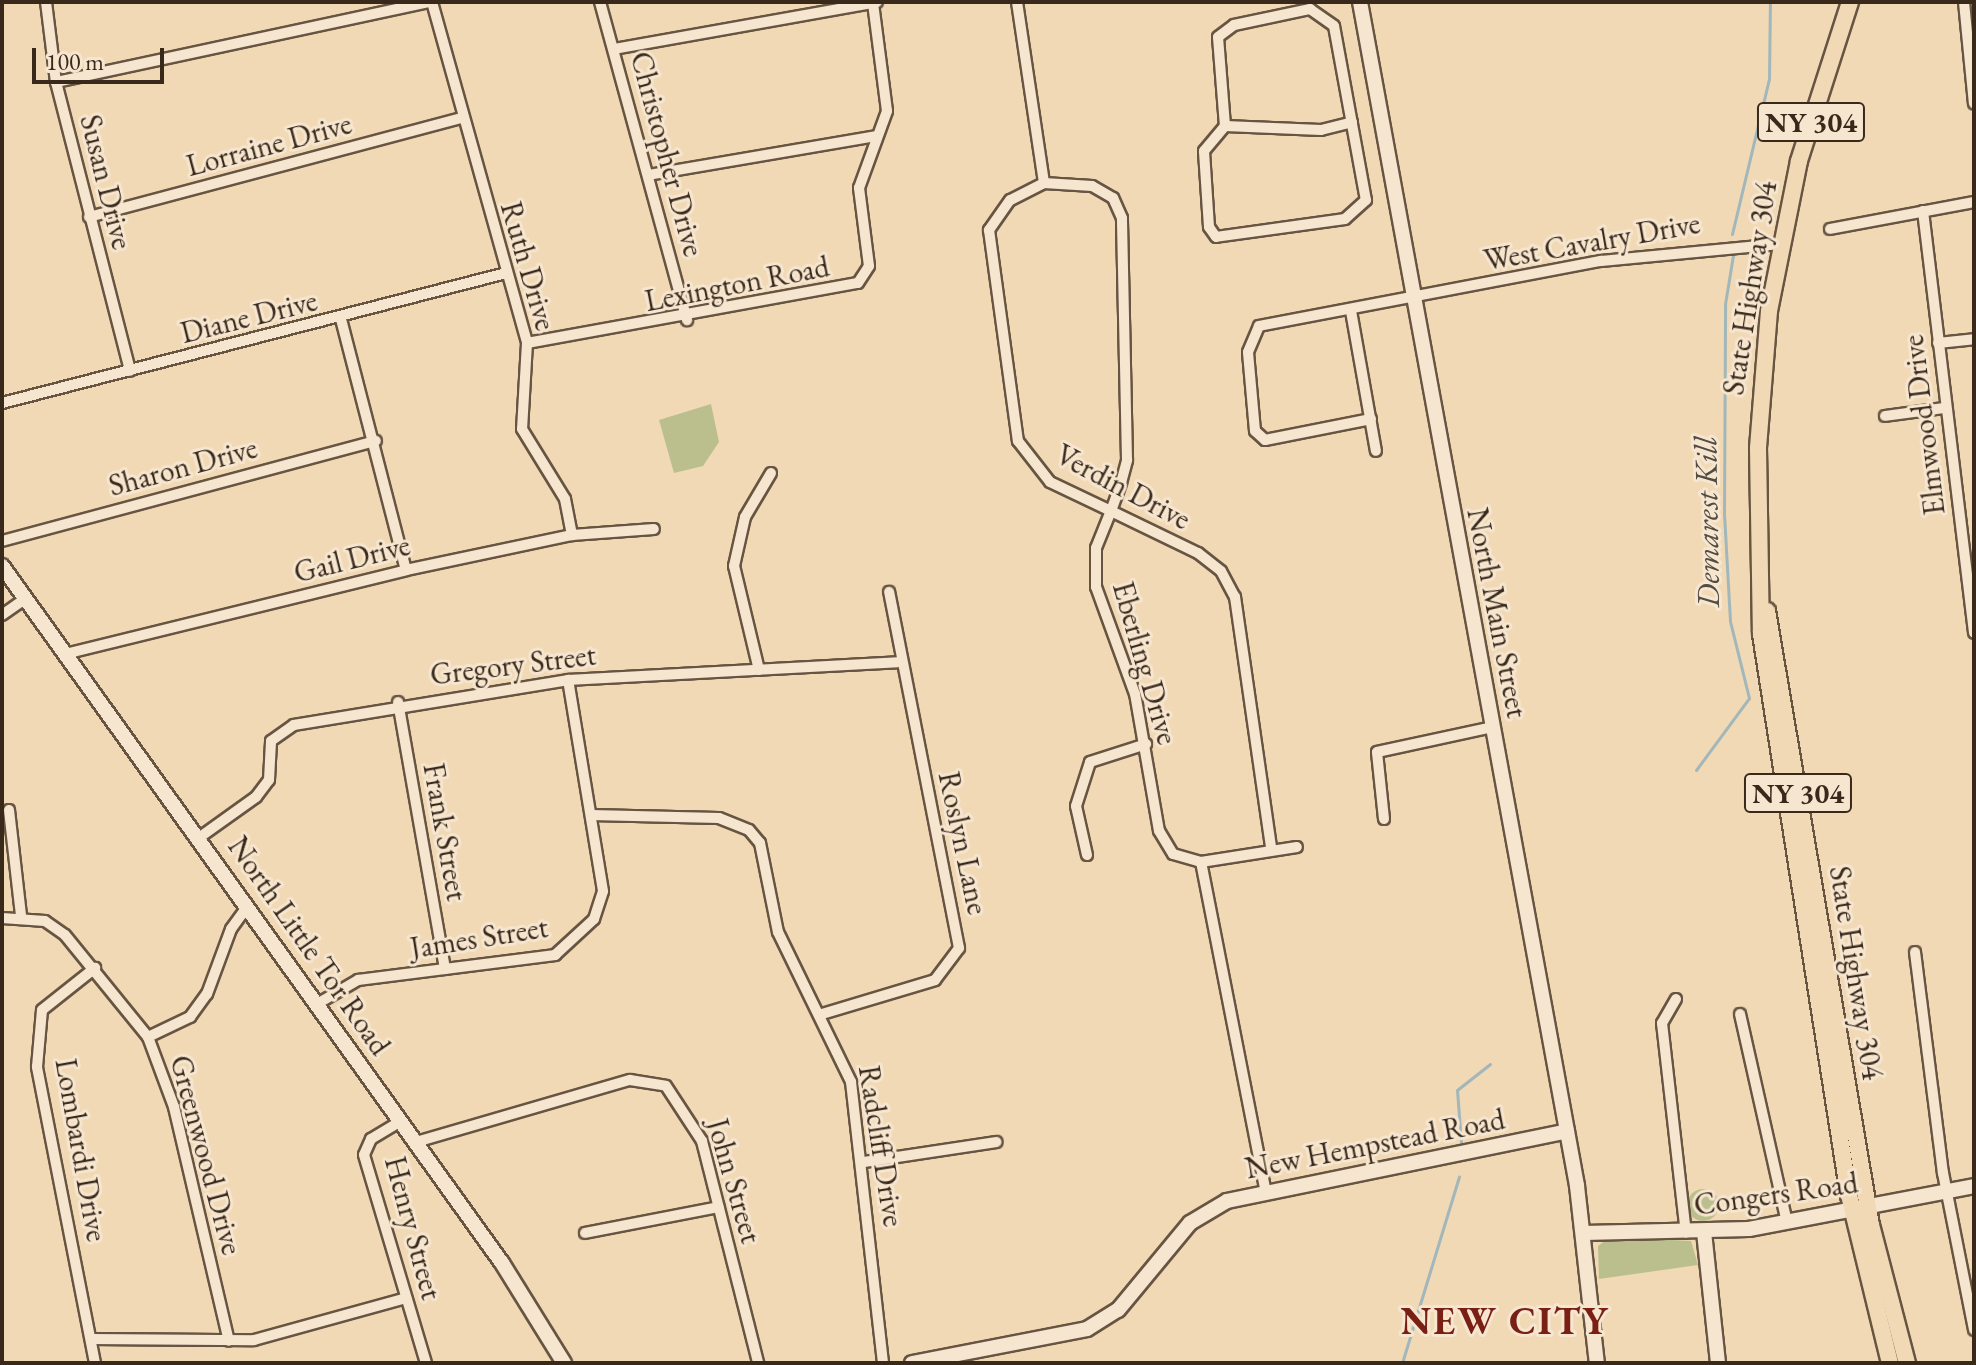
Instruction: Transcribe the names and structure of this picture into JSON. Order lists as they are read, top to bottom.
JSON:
{
  "streets": {
    "main road": ["NY 304", "State Highway 304"],
    "street": [
      "Lorraine Drive",
      "Christopher Drive",
      "Susan Drive",
      "West Cavalry Drive",
      "Ruth Drive",
      "Lexington Road",
      "Diane Drive",
      "Elmwood Drive",
      "Sharon Drive",
      "Verdin Drive",
      "Gail Drive",
      "North Main Street",
      "Eberling Drive",
      "Gregory Street",
      "Frank Street",
      "Roslyn Lane",
      "James Street",
      "North Little Tor Road",
      "New Hempstead Road",
      "Radcliff Drive",
      "Lombardi Drive",
      "Greenwood Drive",
      "John Street",
      "Congers Road",
      "Henry Street"
    ]
  },
  "crossings": [
    ["Lorraine Drive", "Susan Drive"],
    ["Lorraine Drive", "Ruth Drive"],
    ["Christopher Drive", "Lexington Road"],
    ["Susan Drive", "Diane Drive"],
    ["West Cavalry Drive", "State Highway 304"],
    ["West Cavalry Drive", "North Main Street"],
    ["Ruth Drive", "Lexington Road"],
    ["Ruth Drive", "Diane Drive"],
    ["Ruth Drive", "Gail Drive"],
    ["State Highway 304", "Congers Road"],
    ["Verdin Drive", "Eberling Drive"],
    ["Gail Drive", "North Little Tor Road"],
    ["North Main Street", "New Hempstead Road"],
    ["North Main Street", "Congers Road"],
    ["Gregory Street", "Frank Street"],
    ["Gregory Street", "Roslyn Lane"],
    ["Gregory Street", "James Street"],
    ["Gregory Street", "North Little Tor Road"],
    ["Frank Street", "James Street"],
    ["Roslyn Lane", "Radcliff Drive"],
    ["James Street", "North Little Tor Road"],
    ["James Street", "Radcliff Drive"],
    ["North Little Tor Road", "John Street"],
    ["North Little Tor Road", "Henry Street"],
    ["Lombardi Drive", "Greenwood Drive"]
  ],
  "districts": ["NEW CITY"],
  "water": ["Demarest Kill"],
  "scale_bar": "100 m"
}
